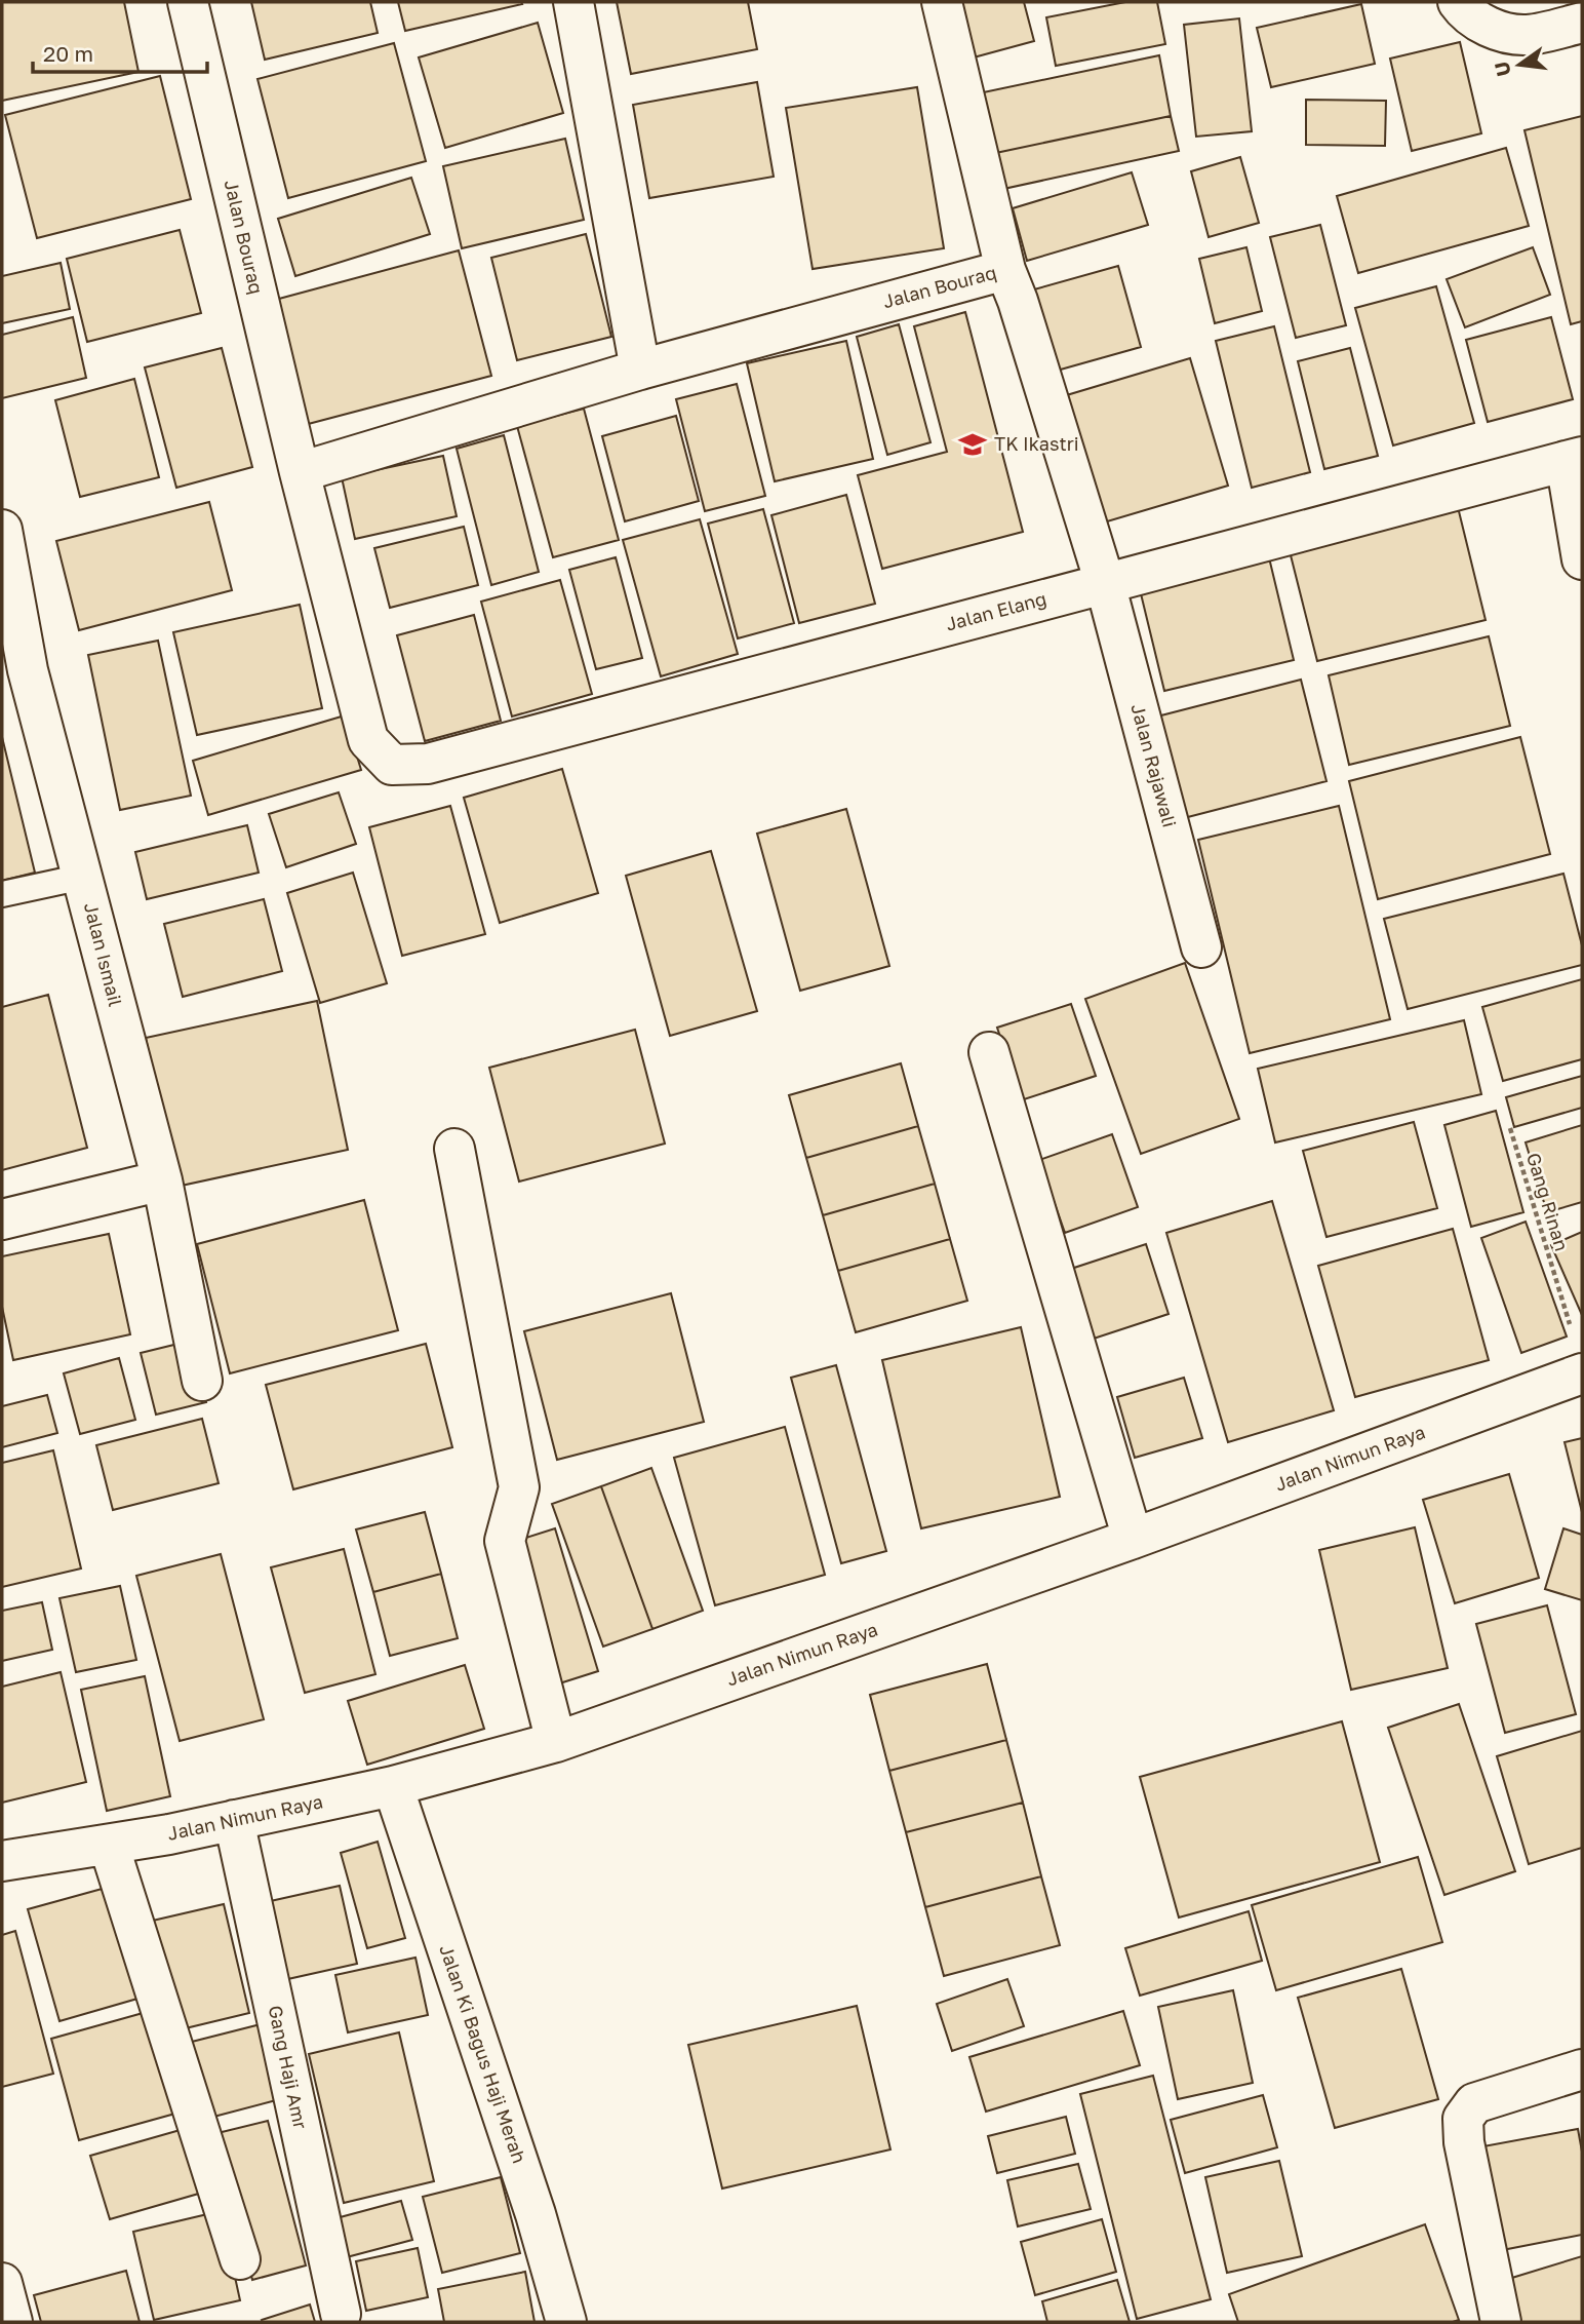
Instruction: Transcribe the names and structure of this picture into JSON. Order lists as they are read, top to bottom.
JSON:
{
  "streets": {
    "street": [
      "Jalan Bouraq",
      "Jalan Elang",
      "Jalan Rajawali",
      "Jalan Ismail",
      "Jalan Nimun Raya",
      "Jalan Ki Bagus Haji Merah",
      "Gang Haji Amr"
    ],
    "path": ["Gang Rinan"]
  },
  "crossings": [
    ["Jalan Bouraq", "Jalan Elang"],
    ["Jalan Bouraq", "Jalan Rajawali"],
    ["Jalan Elang", "Jalan Rajawali"],
    ["Jalan Nimun Raya", "Jalan Ki Bagus Haji Merah"],
    ["Jalan Nimun Raya", "Gang Haji Amr"]
  ],
  "places": {
    "school or university": ["TK Ikastri"]
  },
  "scale_bar": "20 m",
  "north": "left"
}
